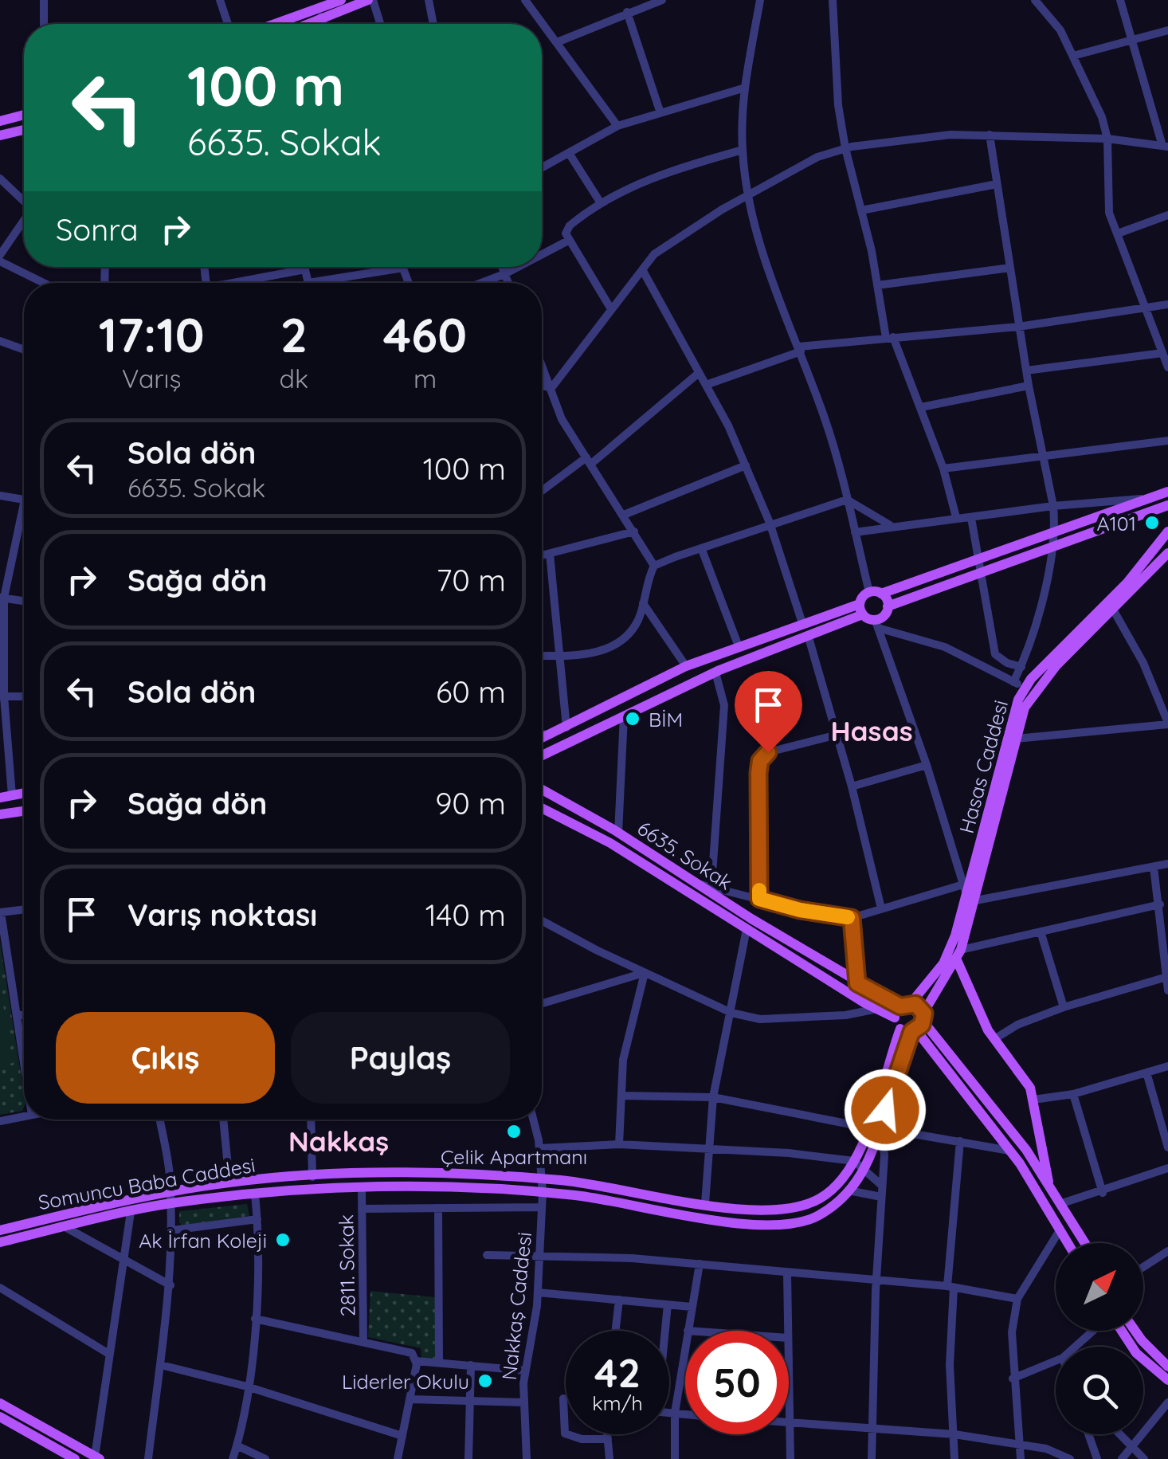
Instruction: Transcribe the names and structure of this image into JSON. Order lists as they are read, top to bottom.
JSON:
{
  "streets": {
    "main road": ["Hasas Caddesi", "6635. Sokak", "Somuncu Baba Caddesi"],
    "street": ["2811. Sokak", "Nakkaş Caddesi"]
  },
  "crossings": [
    ["Hasas Caddesi", "6635. Sokak"],
    ["Hasas Caddesi", "Somuncu Baba Caddesi"],
    ["6635. Sokak", "Somuncu Baba Caddesi"],
    ["Somuncu Baba Caddesi", "2811. Sokak"],
    ["Somuncu Baba Caddesi", "Nakkaş Caddesi"]
  ],
  "districts": ["Hasas", "Nakkaş"],
  "places": [
    "A101",
    "BİM",
    "Çelik Apartmanı",
    "Ak İrfan Koleji",
    "Liderler Okulu"
  ],
  "north": "top right",
  "page": {
    "turn": ["100 m", "6635. Sokak"],
    "then": "Sonra",
    "eta": [
      "17:10",
      "Varış",
      "2",
      "dk",
      "460",
      "m"
    ],
    "list": [
      {
        "name": "Sola dön",
        "note": "6635. Sokak",
        "value": "100 m"
      },
      {
        "name": "Sağa dön",
        "value": "70 m"
      },
      {
        "name": "Sola dön",
        "value": "60 m"
      },
      {
        "name": "Sağa dön",
        "value": "90 m"
      },
      {
        "name": "Varış noktası",
        "value": "140 m"
      }
    ],
    "buttons": ["Çıkış", "Paylaş"],
    "speed": "42 km/h",
    "limit": "50"
  }
}
